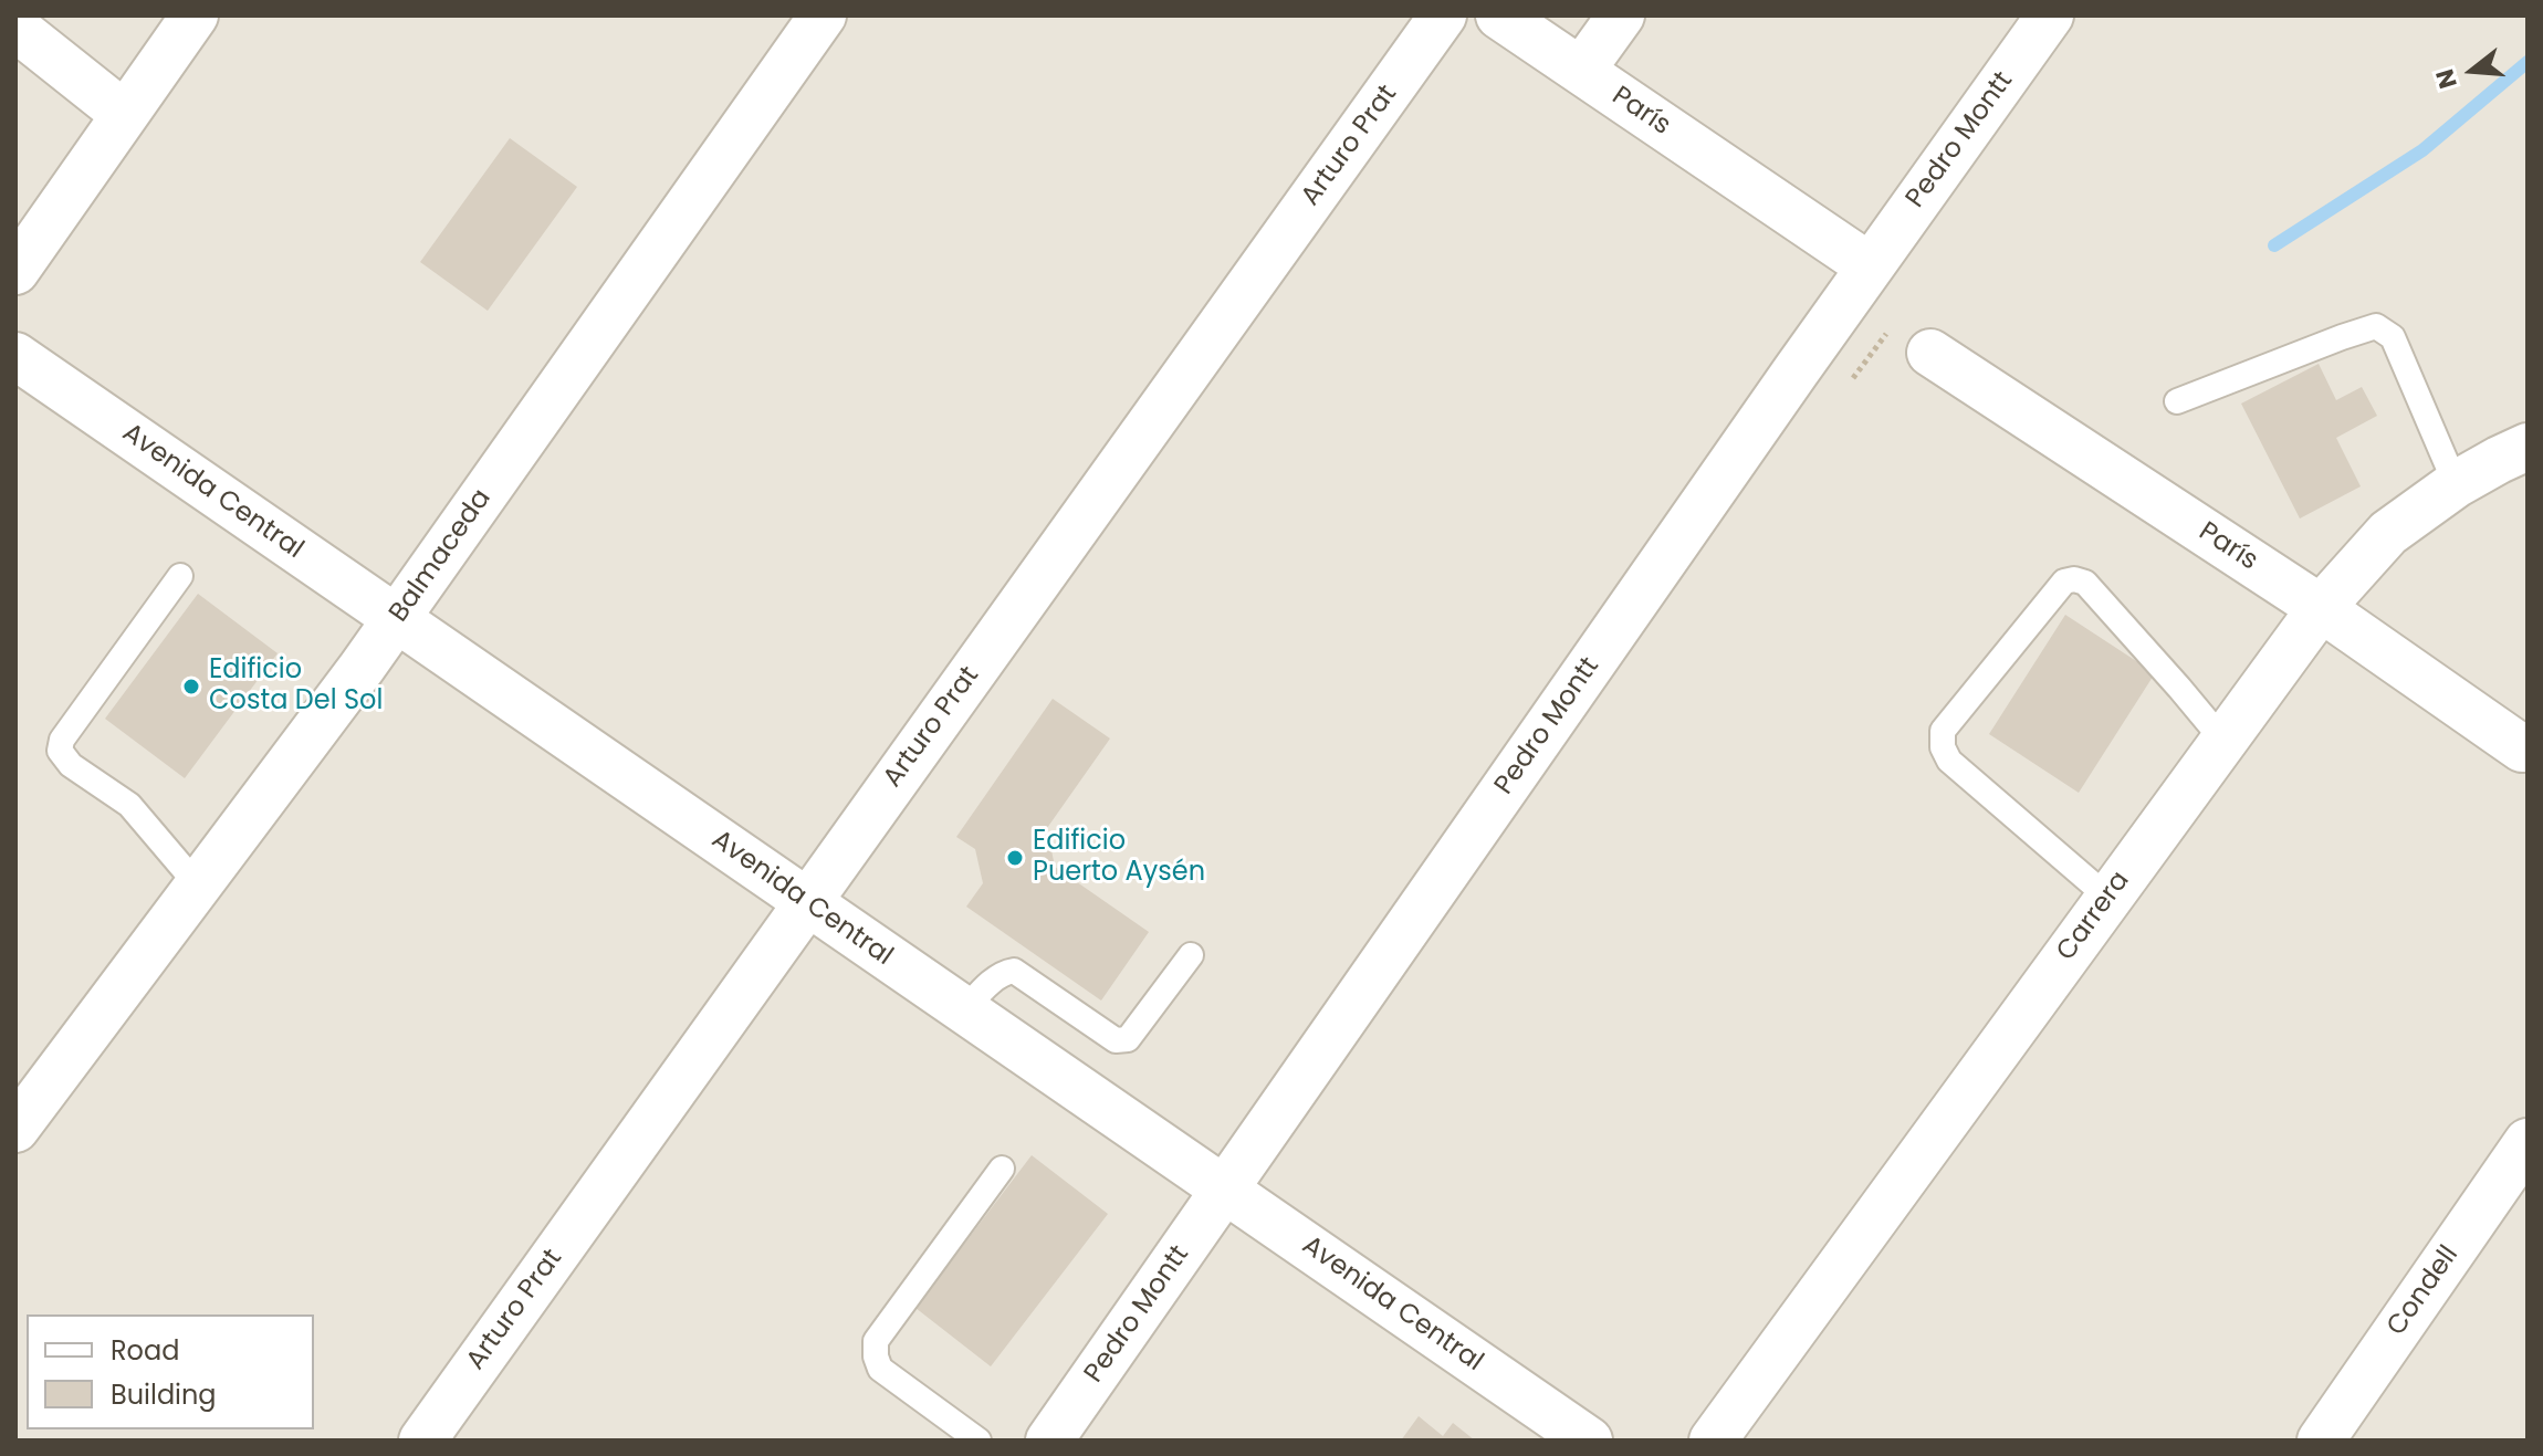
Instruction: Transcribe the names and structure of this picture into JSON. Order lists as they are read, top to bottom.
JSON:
{
  "streets": {
    "street": [
      "París",
      "Pedro Montt",
      "Arturo Prat",
      "Avenida Central",
      "Balmaceda",
      "Carrera",
      "Condell"
    ]
  },
  "crossings": [
    ["París", "Pedro Montt"],
    ["París", "Carrera"],
    ["Pedro Montt", "Avenida Central"],
    ["Arturo Prat", "Avenida Central"],
    ["Avenida Central", "Balmaceda"]
  ],
  "places": ["Edificio Costa Del Sol", "Edificio Puerto Aysén"],
  "legend": ["Road", "Building"],
  "north": "left"
}
